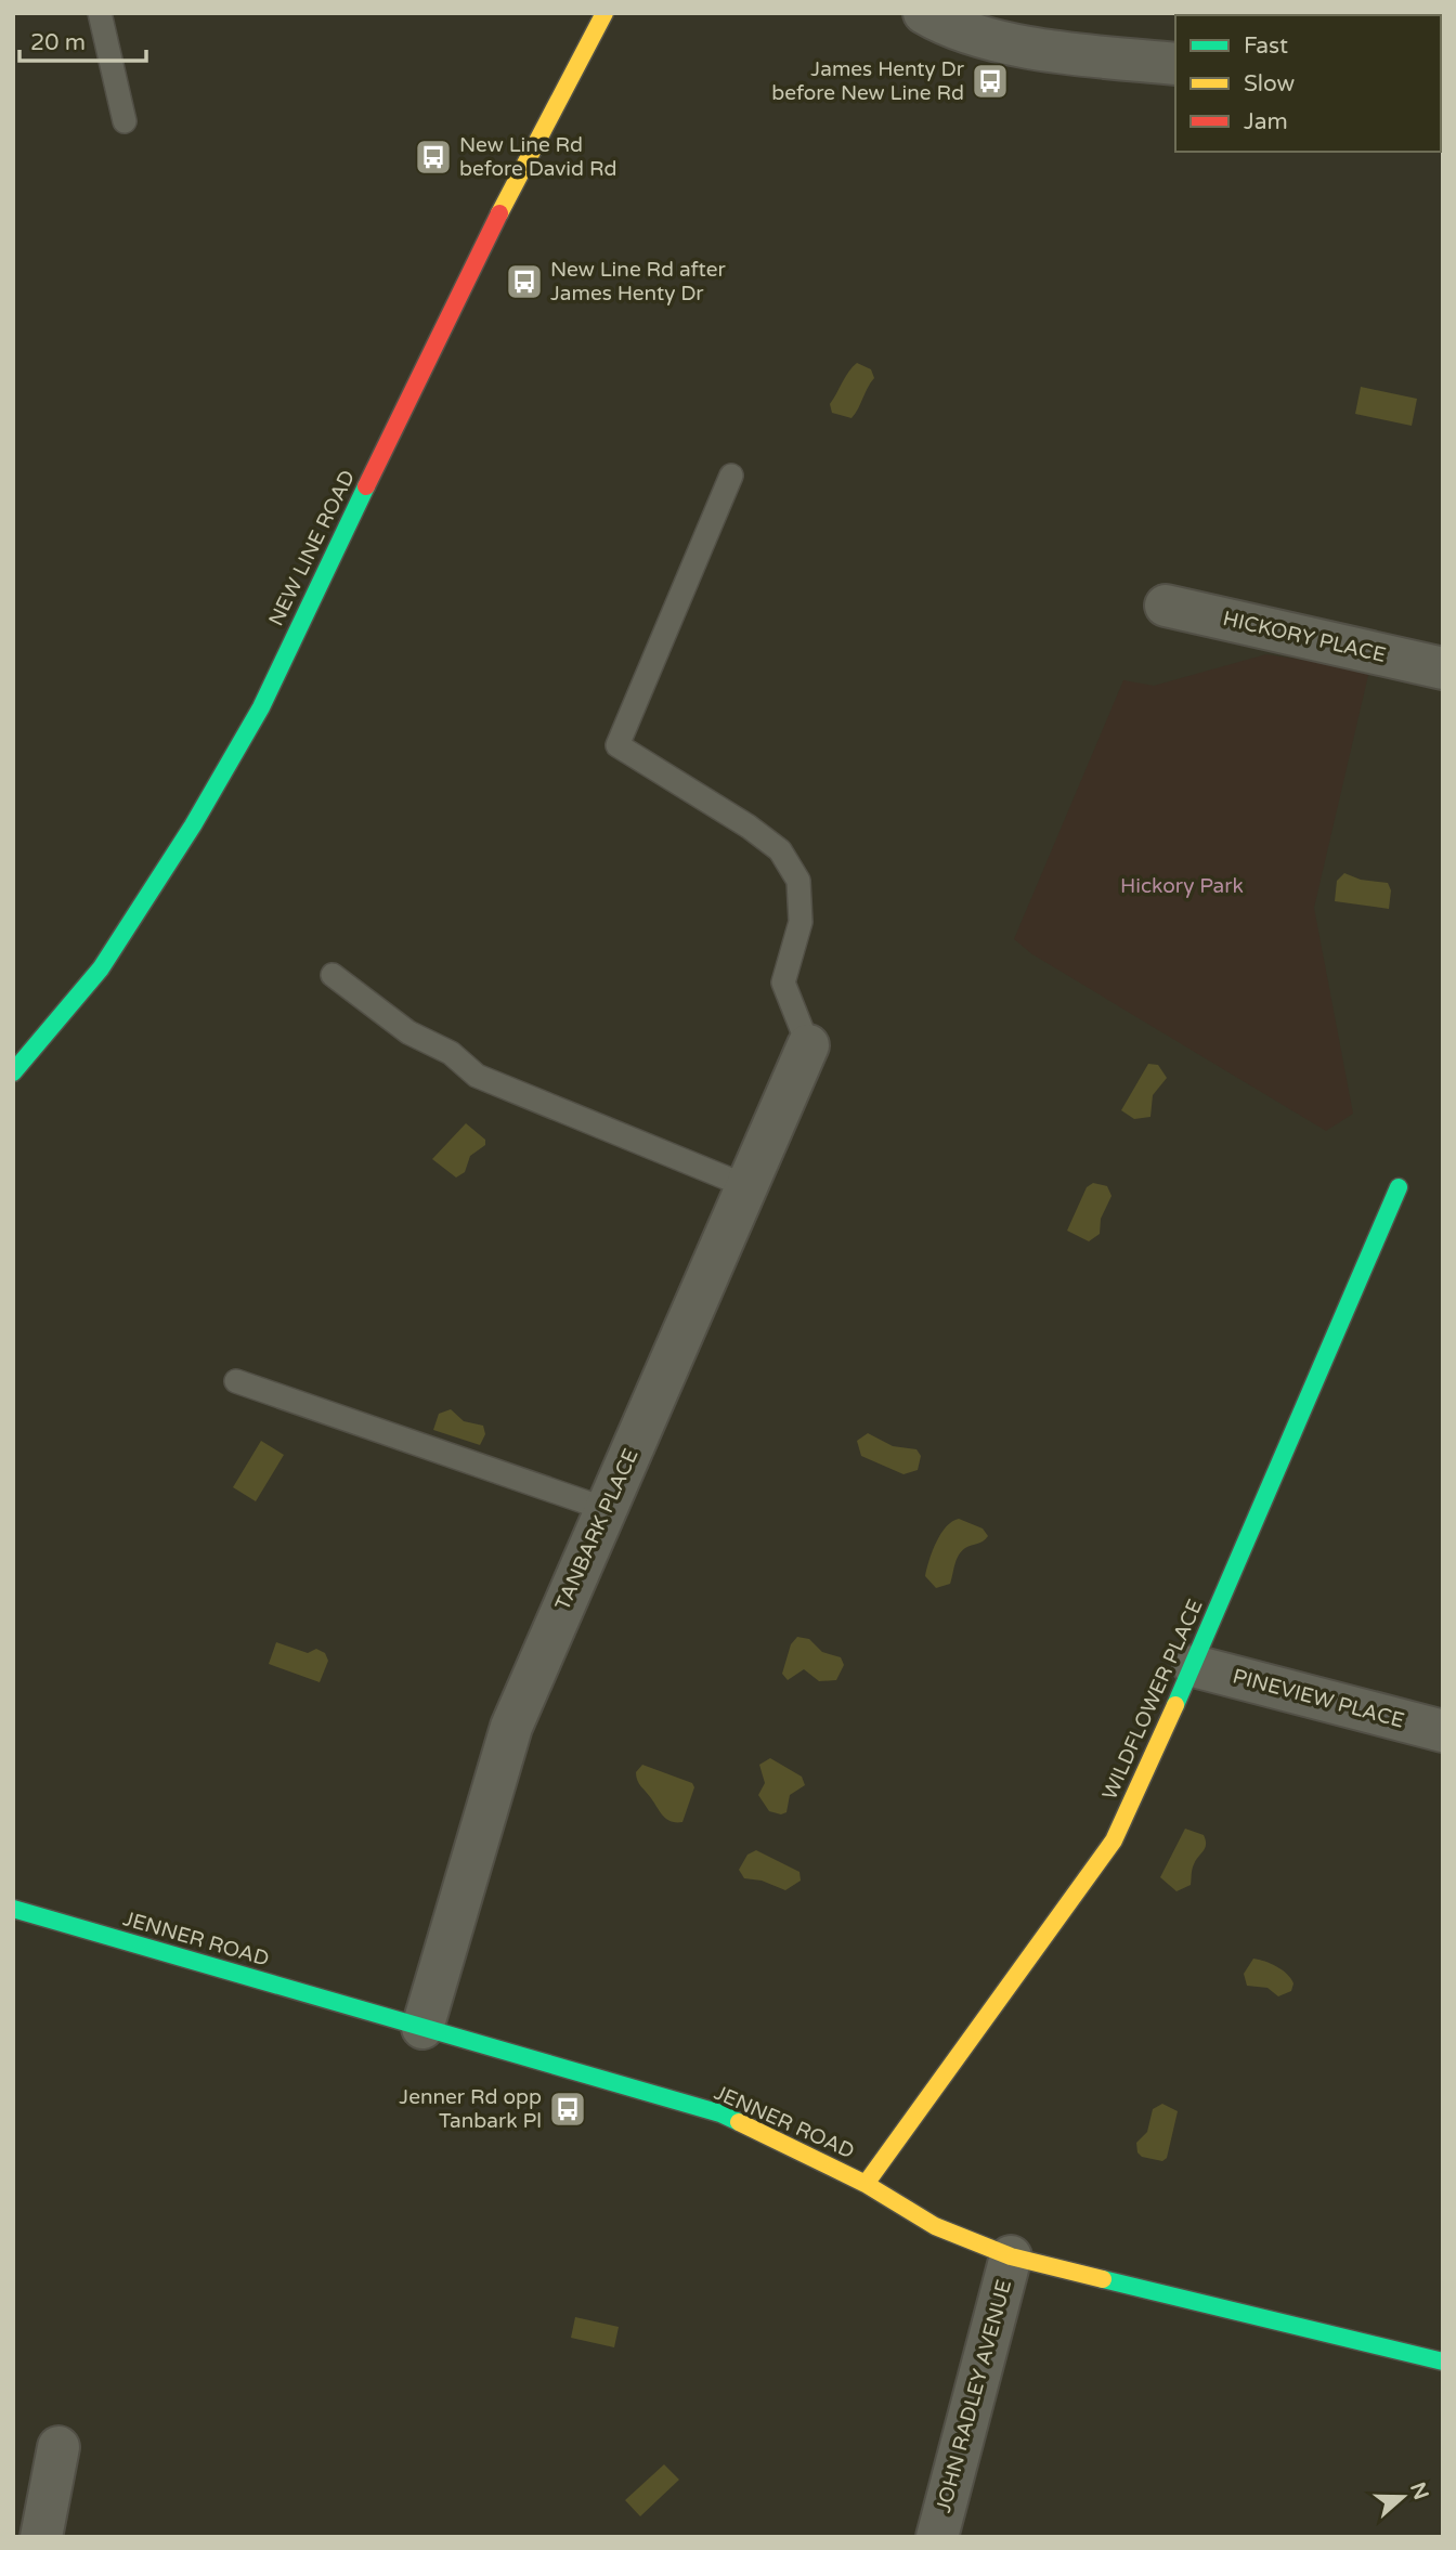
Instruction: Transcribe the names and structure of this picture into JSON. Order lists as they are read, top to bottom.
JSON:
{
  "streets": {
    "street": [
      "NEW LINE ROAD",
      "HICKORY PLACE",
      "TANBARK PLACE",
      "PINEVIEW PLACE",
      "WILDFLOWER PLACE",
      "JENNER ROAD",
      "JOHN RADLEY AVENUE"
    ]
  },
  "crossings": [
    ["TANBARK PLACE", "JENNER ROAD"],
    ["PINEVIEW PLACE", "WILDFLOWER PLACE"],
    ["WILDFLOWER PLACE", "JENNER ROAD"],
    ["JENNER ROAD", "JOHN RADLEY AVENUE"]
  ],
  "parks": ["Hickory Park"],
  "places": {
    "bus stop": [
      "James Henty Dr before New Line Rd",
      "New Line Rd before David Rd",
      "New Line Rd after James Henty Dr",
      "Jenner Rd opp Tanbark Pl"
    ]
  },
  "legend": ["Fast", "Slow", "Jam"],
  "scale_bar": "20 m",
  "north": "right"
}
